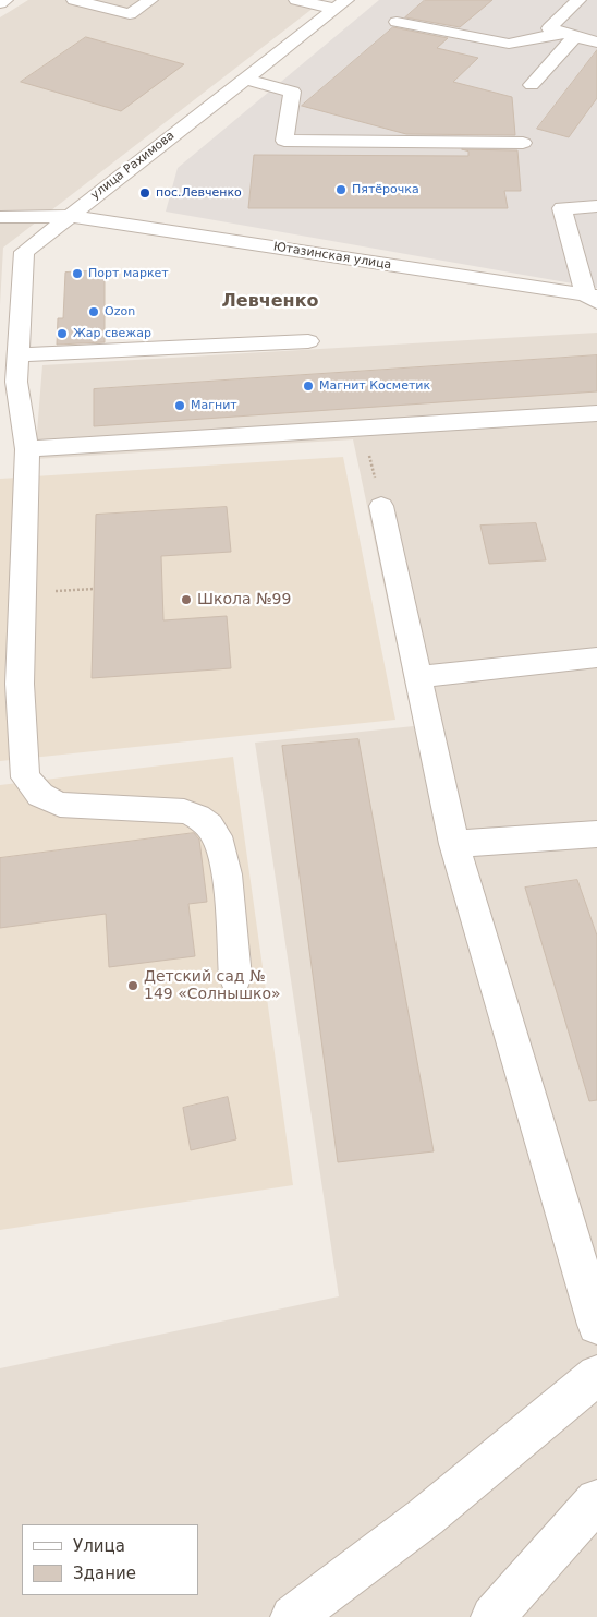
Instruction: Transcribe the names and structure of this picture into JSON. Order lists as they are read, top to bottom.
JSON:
{
  "streets": {
    "street": ["улица Рахимова", "Ютазинская улица"]
  },
  "crossings": [
    ["улица Рахимова", "Ютазинская улица"]
  ],
  "districts": ["Левченко"],
  "places": [
    "Пятёрочка",
    "пос.Левченко",
    "Порт маркет",
    "Ozon",
    "Жар свежар",
    "Магнит Косметик",
    "Магнит",
    "Школа №99",
    "Детский сад № 149 «Солнышко»"
  ],
  "legend": ["Улица", "Здание"]
}
